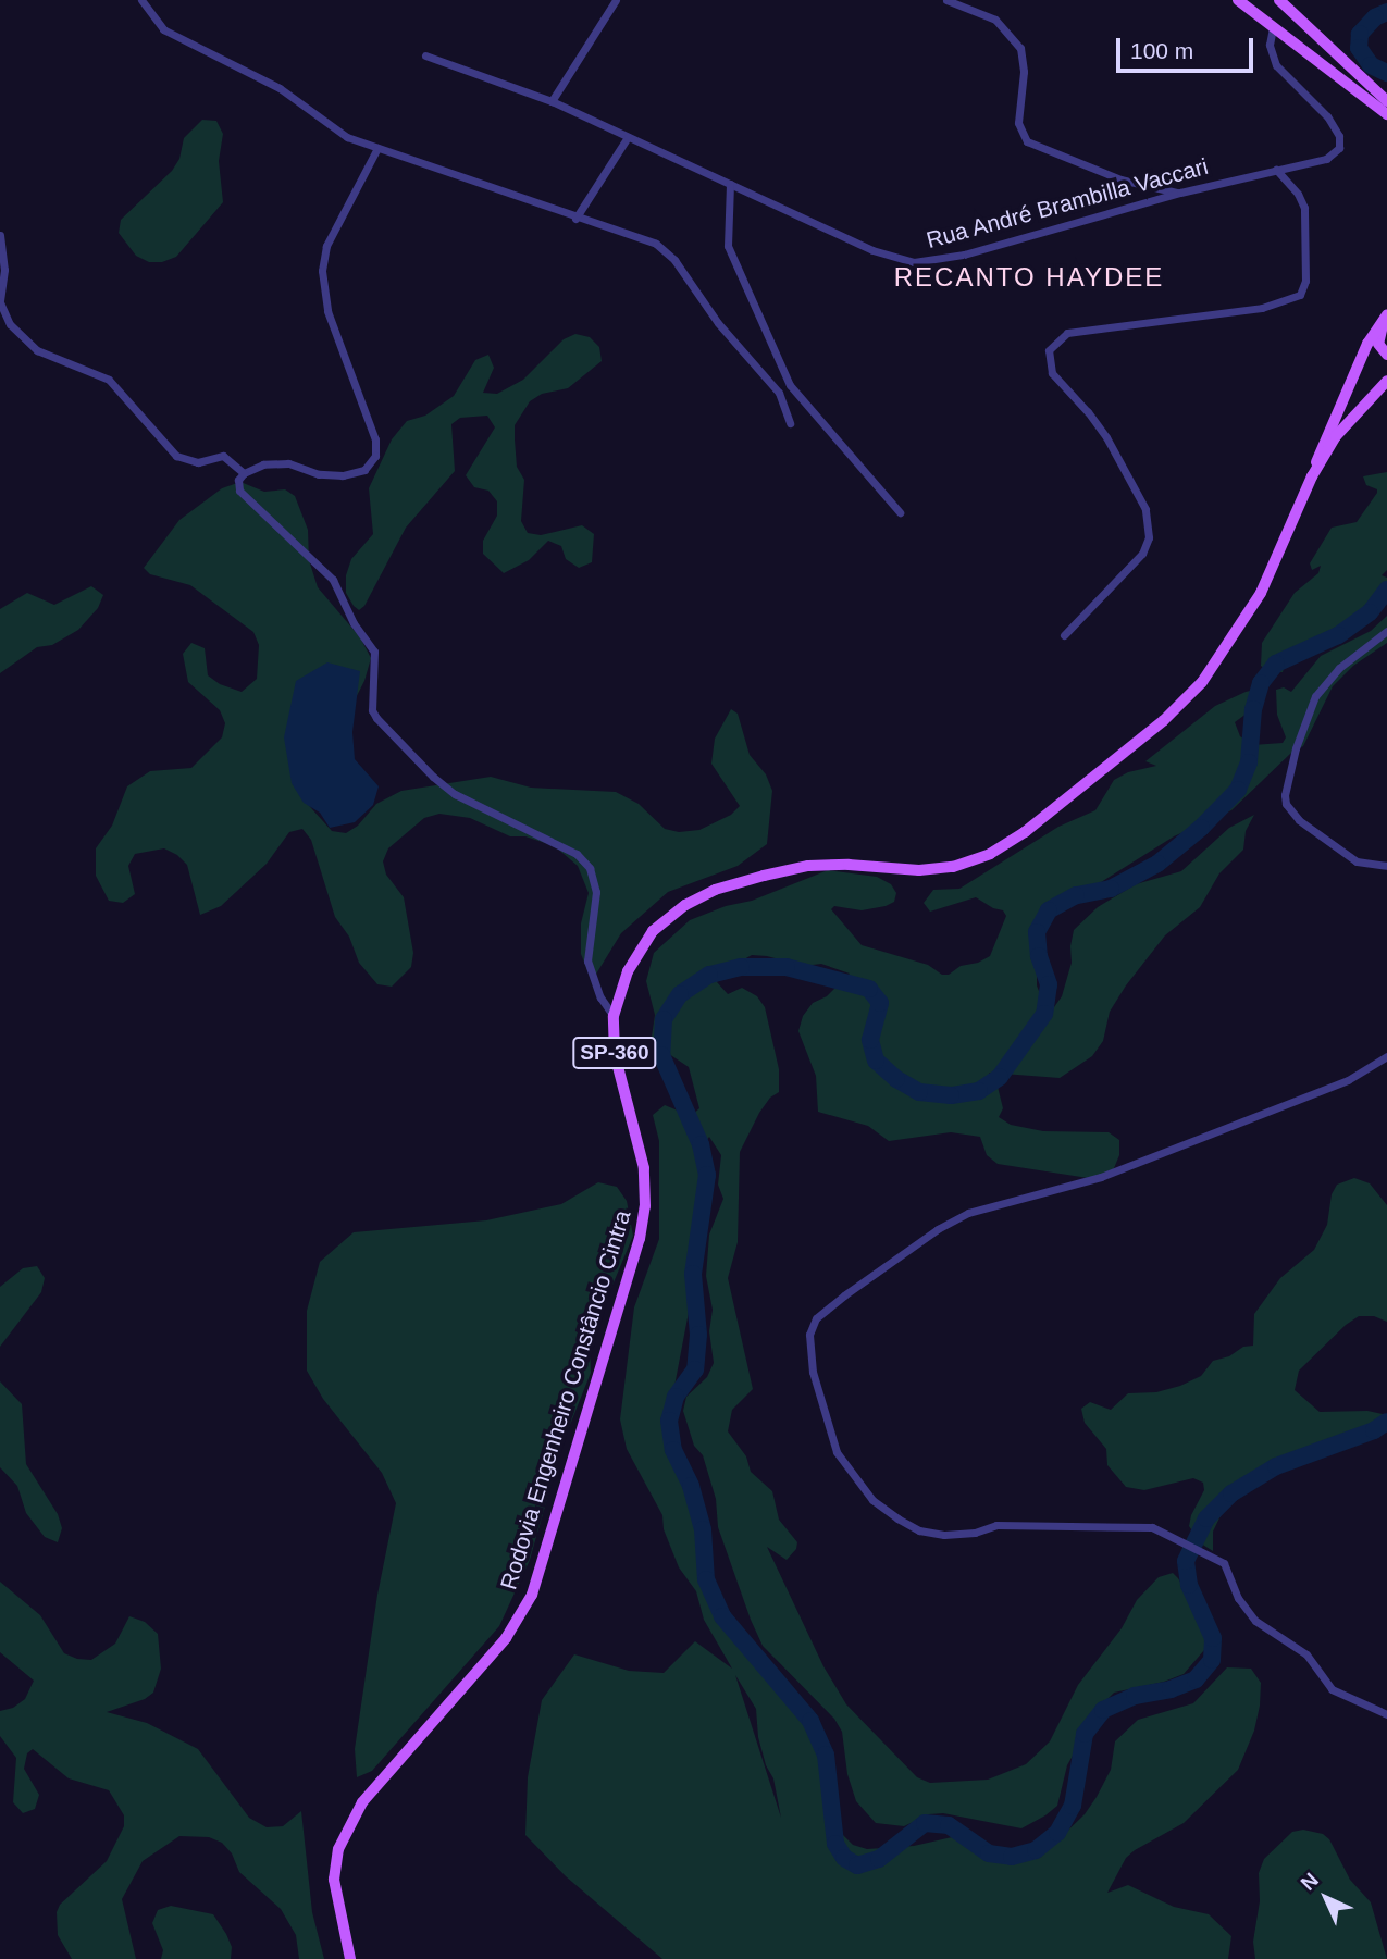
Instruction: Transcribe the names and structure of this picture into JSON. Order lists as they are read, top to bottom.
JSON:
{
  "streets": {
    "main road": ["SP-360", "Rodovia Engenheiro Constâncio Cintra"],
    "street": ["Rua André Brambilla Vaccari"]
  },
  "districts": ["RECANTO HAYDEE"],
  "scale_bar": "100 m",
  "north": "top left"
}
